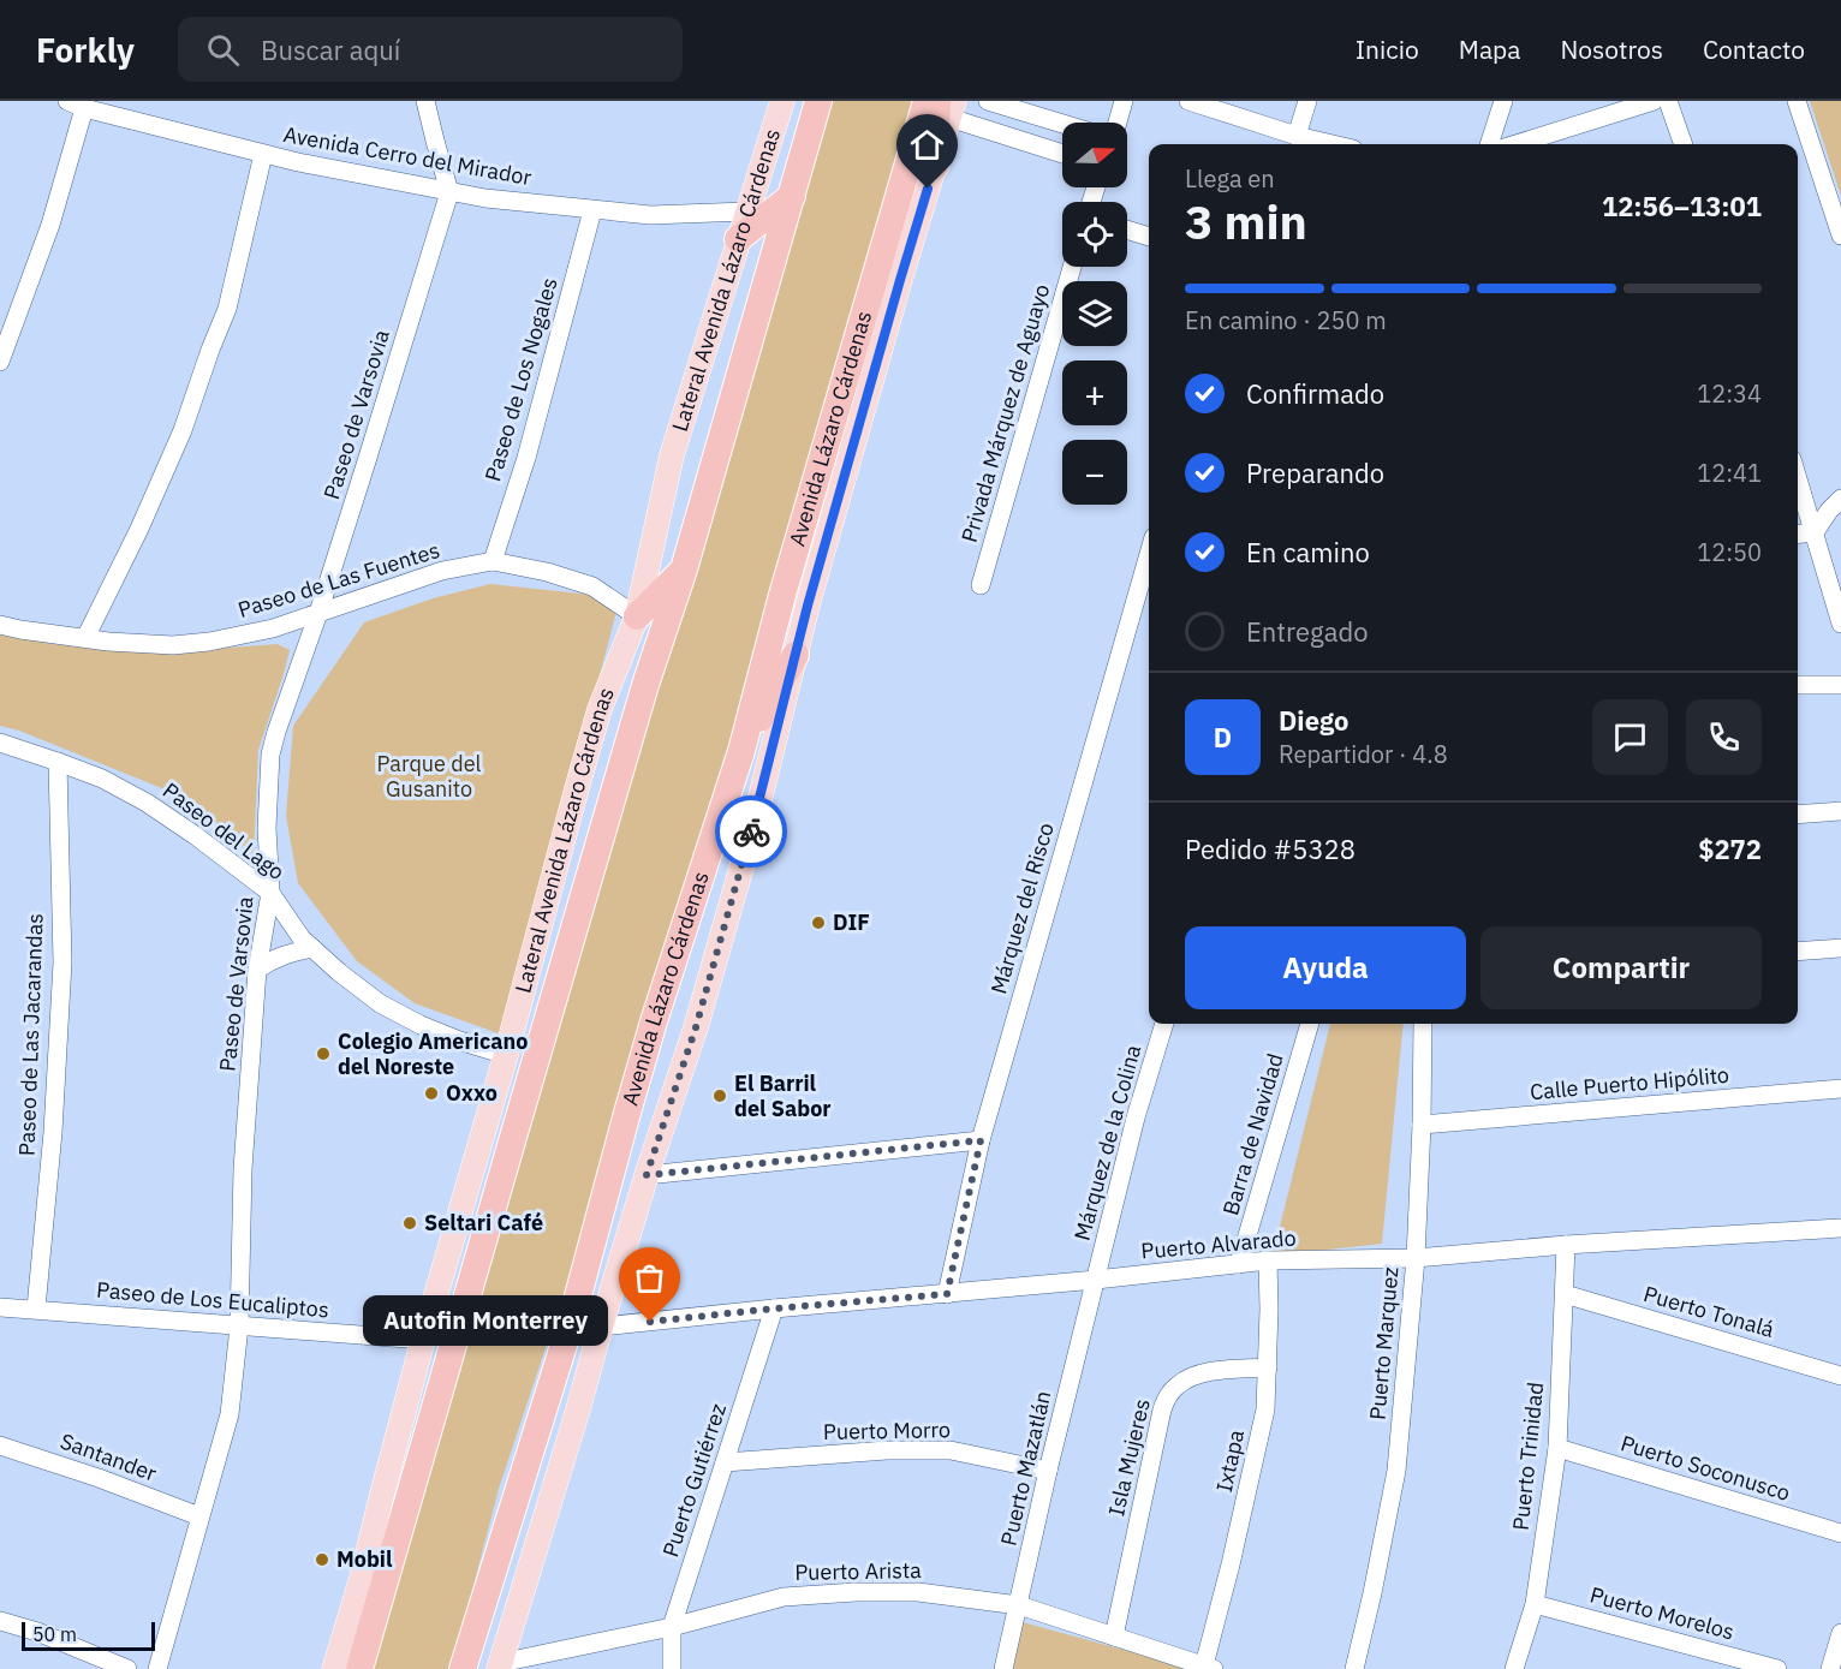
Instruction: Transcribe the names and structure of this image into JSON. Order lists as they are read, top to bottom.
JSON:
{
  "streets": {
    "highway": ["Avenida Lázaro Cárdenas"],
    "main road": ["Lateral Avenida Lázaro Cárdenas"],
    "street": [
      "Avenida Cerro del Mirador",
      "Paseo de Los Nogales",
      "Privada Márquez de Aguayo",
      "Paseo de Varsovia",
      "Paseo de Las Fuentes",
      "Paseo del Lago",
      "Márquez del Risco",
      "Paseo de Las Jacarandas",
      "Calle Puerto Hipólito",
      "Barra de Navidad",
      "Márquez de la Colina",
      "Puerto Alvarado",
      "Paseo de Los Eucaliptos",
      "Puerto Tonalá",
      "Puerto Marquez",
      "Puerto Morro",
      "Puerto Trinidad",
      "Santander",
      "Isla Mujeres",
      "Ixtapa",
      "Puerto Mazatlán",
      "Puerto Soconusco",
      "Puerto Gutiérrez",
      "Puerto Arista",
      "Puerto Morelos"
    ]
  },
  "crossings": [
    ["Avenida Cerro del Mirador", "Lateral Avenida Lázaro Cárdenas"],
    ["Avenida Cerro del Mirador", "Paseo de Los Nogales"],
    ["Avenida Cerro del Mirador", "Paseo de Varsovia"],
    ["Lateral Avenida Lázaro Cárdenas", "Paseo de Las Fuentes"],
    ["Lateral Avenida Lázaro Cárdenas", "Paseo del Lago"],
    ["Lateral Avenida Lázaro Cárdenas", "Paseo de Los Eucaliptos"],
    ["Paseo de Los Nogales", "Paseo de Las Fuentes"],
    ["Paseo de Varsovia", "Paseo de Las Fuentes"],
    ["Paseo de Varsovia", "Paseo del Lago"],
    ["Paseo de Varsovia", "Paseo de Los Eucaliptos"],
    ["Paseo de Varsovia", "Santander"],
    ["Paseo del Lago", "Paseo de Las Jacarandas"],
    ["Márquez del Risco", "Puerto Alvarado"],
    ["Paseo de Las Jacarandas", "Paseo de Los Eucaliptos"],
    ["Calle Puerto Hipólito", "Puerto Marquez"],
    ["Barra de Navidad", "Puerto Alvarado"],
    ["Márquez de la Colina", "Puerto Alvarado"],
    ["Márquez de la Colina", "Puerto Mazatlán"],
    ["Puerto Alvarado", "Puerto Marquez"],
    ["Puerto Alvarado", "Puerto Trinidad"],
    ["Puerto Alvarado", "Ixtapa"],
    ["Puerto Alvarado", "Puerto Mazatlán"],
    ["Puerto Alvarado", "Puerto Gutiérrez"],
    ["Puerto Tonalá", "Puerto Trinidad"],
    ["Puerto Morro", "Puerto Mazatlán"],
    ["Puerto Morro", "Puerto Gutiérrez"],
    ["Puerto Trinidad", "Puerto Soconusco"],
    ["Puerto Trinidad", "Puerto Morelos"],
    ["Isla Mujeres", "Ixtapa"],
    ["Isla Mujeres", "Puerto Arista"],
    ["Ixtapa", "Puerto Arista"],
    ["Puerto Mazatlán", "Puerto Arista"],
    ["Puerto Gutiérrez", "Puerto Arista"]
  ],
  "parks": ["Parque del Gusanito"],
  "places": [
    "DIF",
    "Colegio Americano del Noreste",
    "Oxxo",
    "El Barril del Sabor",
    "Seltari Café",
    "Autofin Monterrey",
    "Mobil"
  ],
  "scale_bar": "50 m",
  "north": "right",
  "page": {
    "header": "Forkly",
    "search": "Buscar aquí",
    "nav": [
      "Inicio",
      "Mapa",
      "Nosotros",
      "Contacto"
    ],
    "map_buttons": ["+", "−"],
    "heading": ["3 min", "Llega en", "12:56–13:01"],
    "panel": [
      "Diego",
      "Repartidor · 4.8",
      "Pedido #5328",
      "$272"
    ],
    "bar": "En camino · 250 m",
    "list": [
      ["Confirmado", "12:34"],
      ["Preparando", "12:41"],
      ["En camino", "12:50"],
      "Entregado"
    ],
    "round": "D",
    "buttons": ["Ayuda", "Compartir"],
    "bubble": "Autofin Monterrey",
    "scale": "50 m"
  }
}
